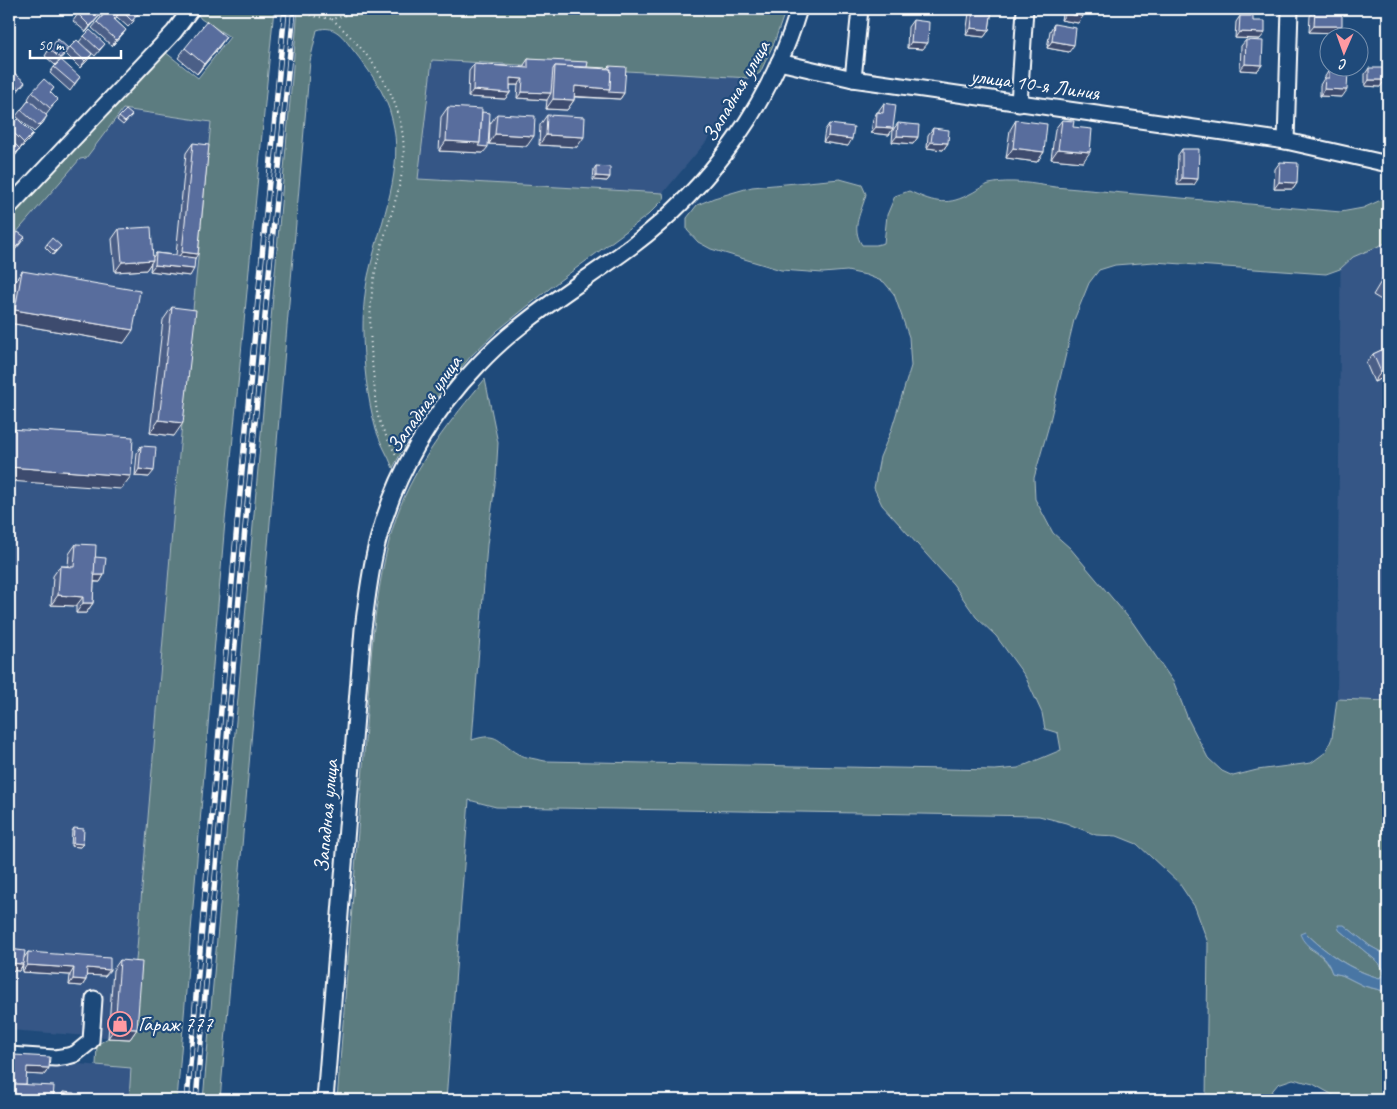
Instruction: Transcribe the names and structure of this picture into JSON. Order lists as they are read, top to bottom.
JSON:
{
  "streets": {
    "street": ["улица 10-я Линия", "Западная улица"]
  },
  "crossings": [
    ["улица 10-я Линия", "Западная улица"]
  ],
  "places": {
    "shop": ["Гараж 777"]
  },
  "scale_bar": "50 m",
  "north": "bottom"
}
